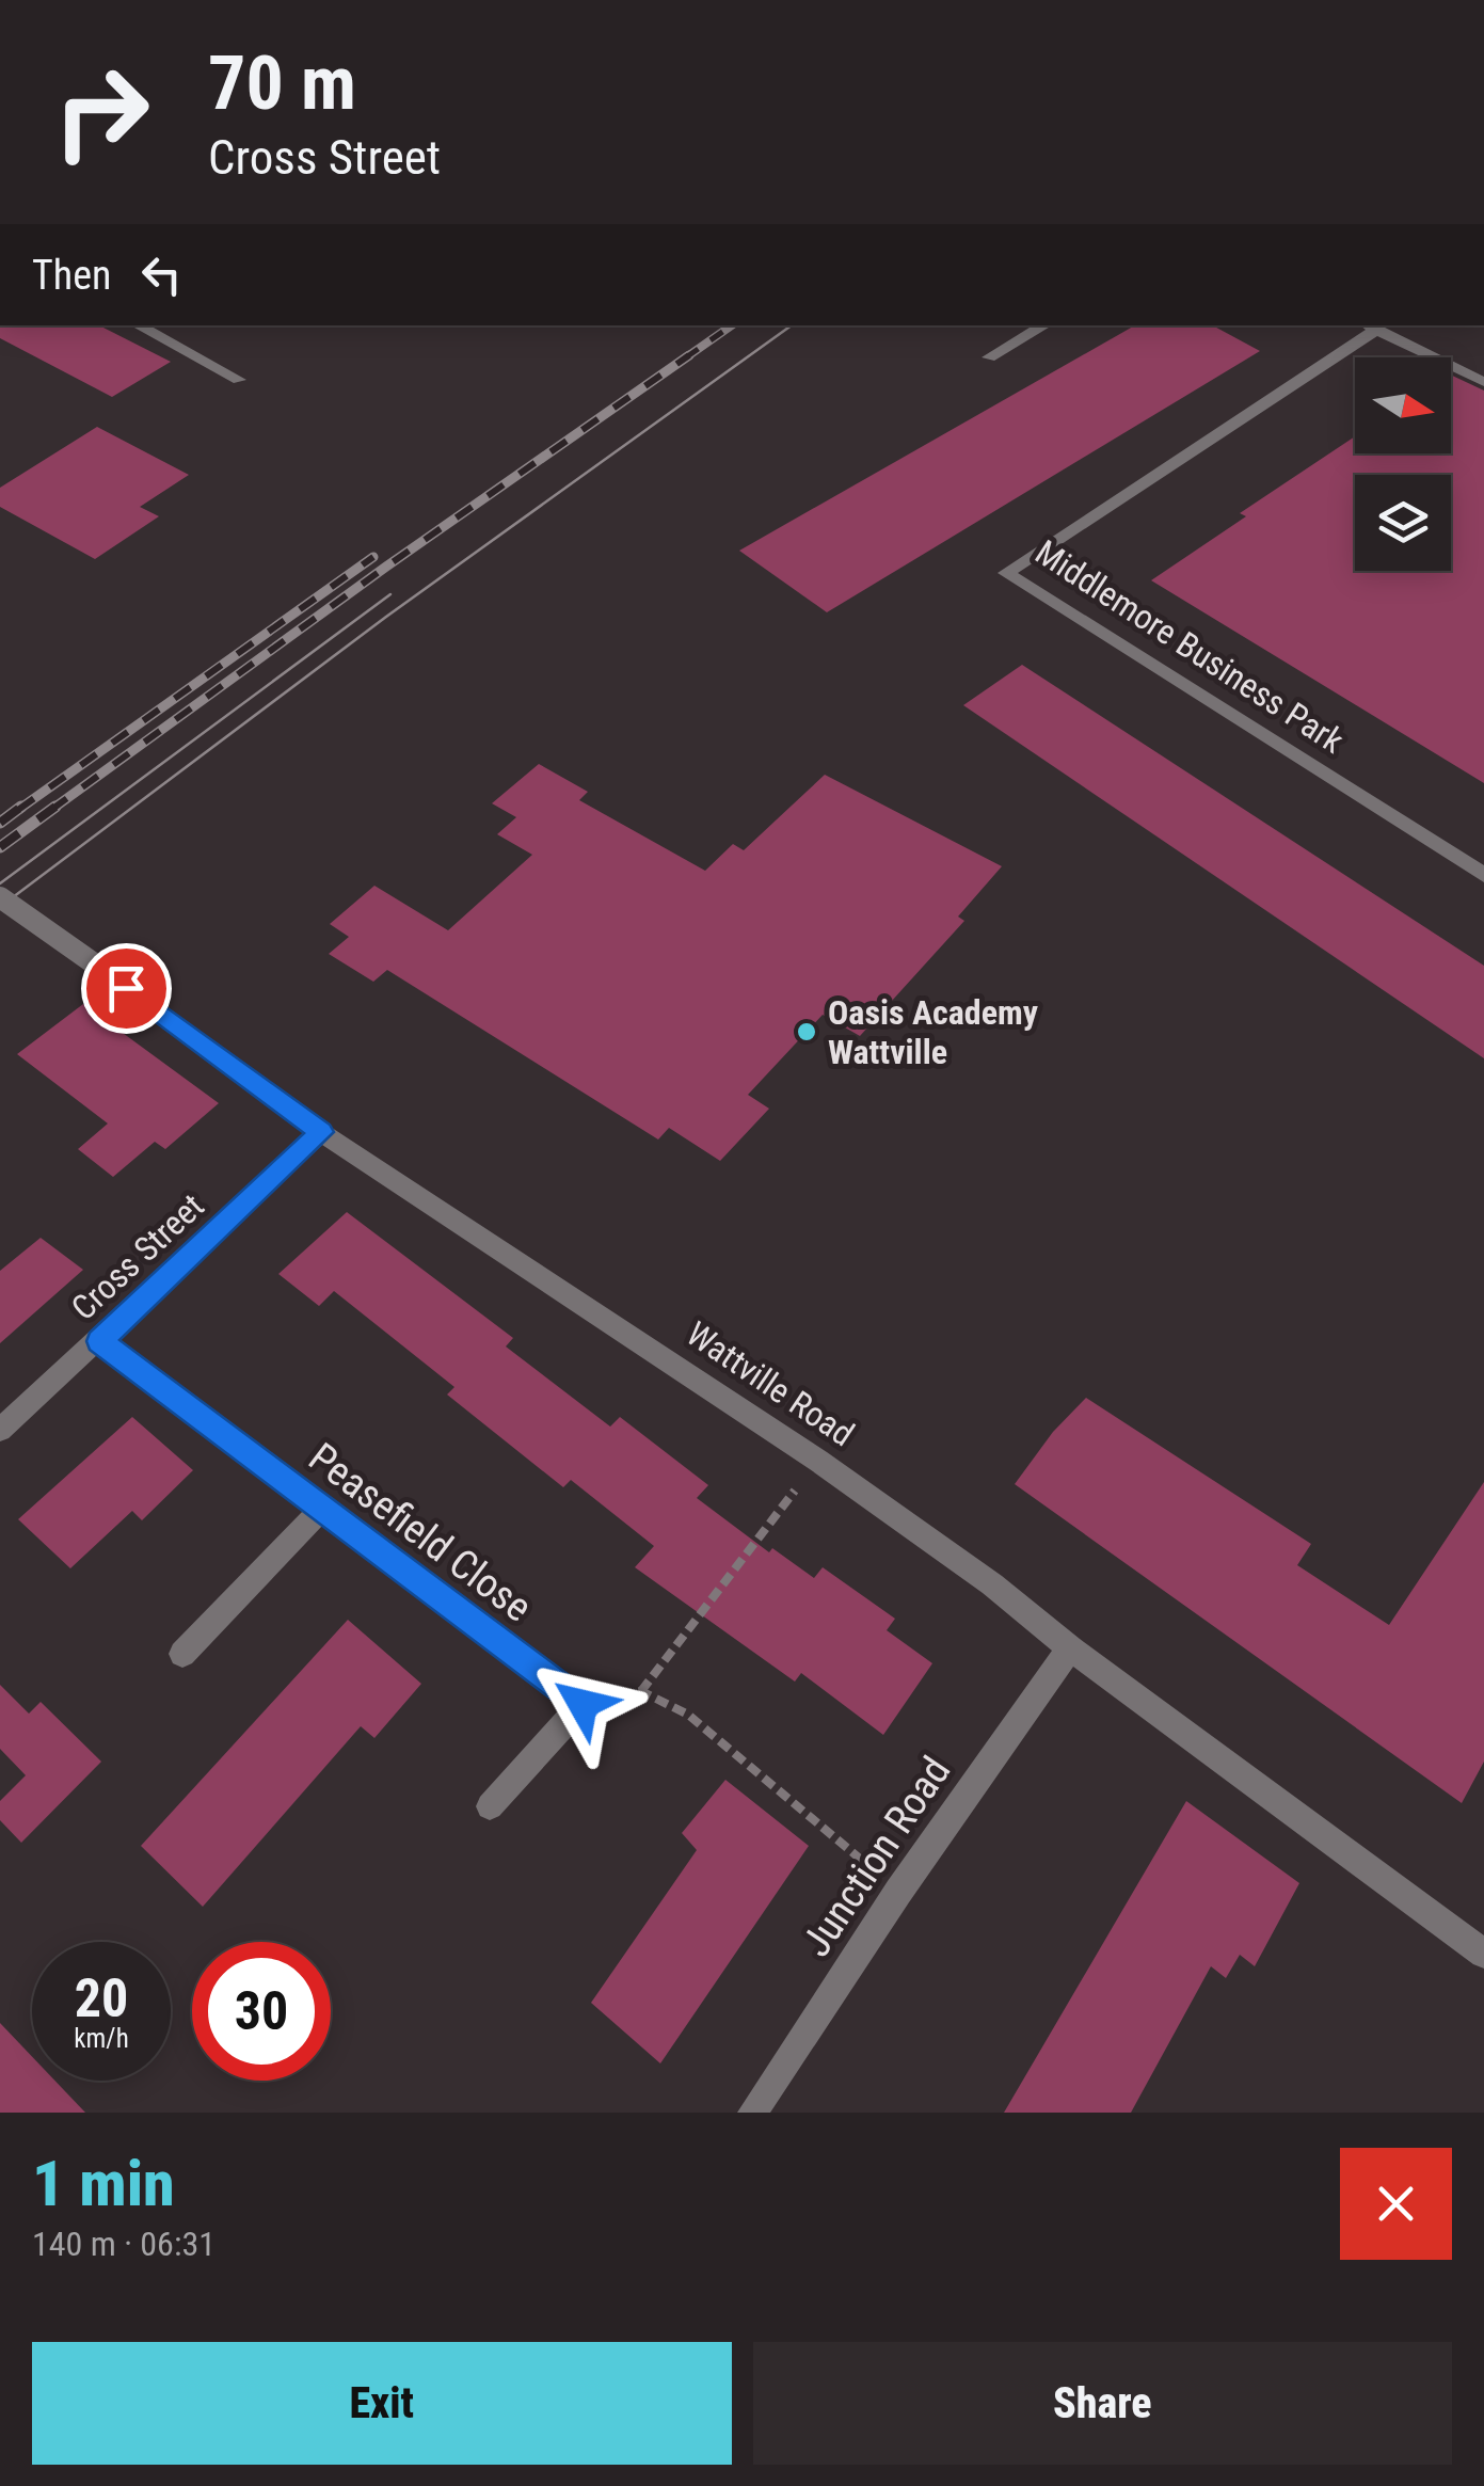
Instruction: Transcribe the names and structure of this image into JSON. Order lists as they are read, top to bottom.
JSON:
{
  "streets": {
    "street": [
      "Middlemore Business Park",
      "Cross Street",
      "Wattville Road",
      "Peasefield Close",
      "Junction Road"
    ]
  },
  "crossings": [
    ["Cross Street", "Wattville Road"],
    ["Cross Street", "Peasefield Close"],
    ["Wattville Road", "Junction Road"]
  ],
  "places": ["Oasis Academy Wattville"],
  "north": "right",
  "page": {
    "turn": ["70 m", "Cross Street"],
    "then": "Then",
    "speed": "20 km/h",
    "limit": "30",
    "heading": ["1 min", "140 m · 06:31"],
    "buttons": ["Exit", "Share"]
  }
}
